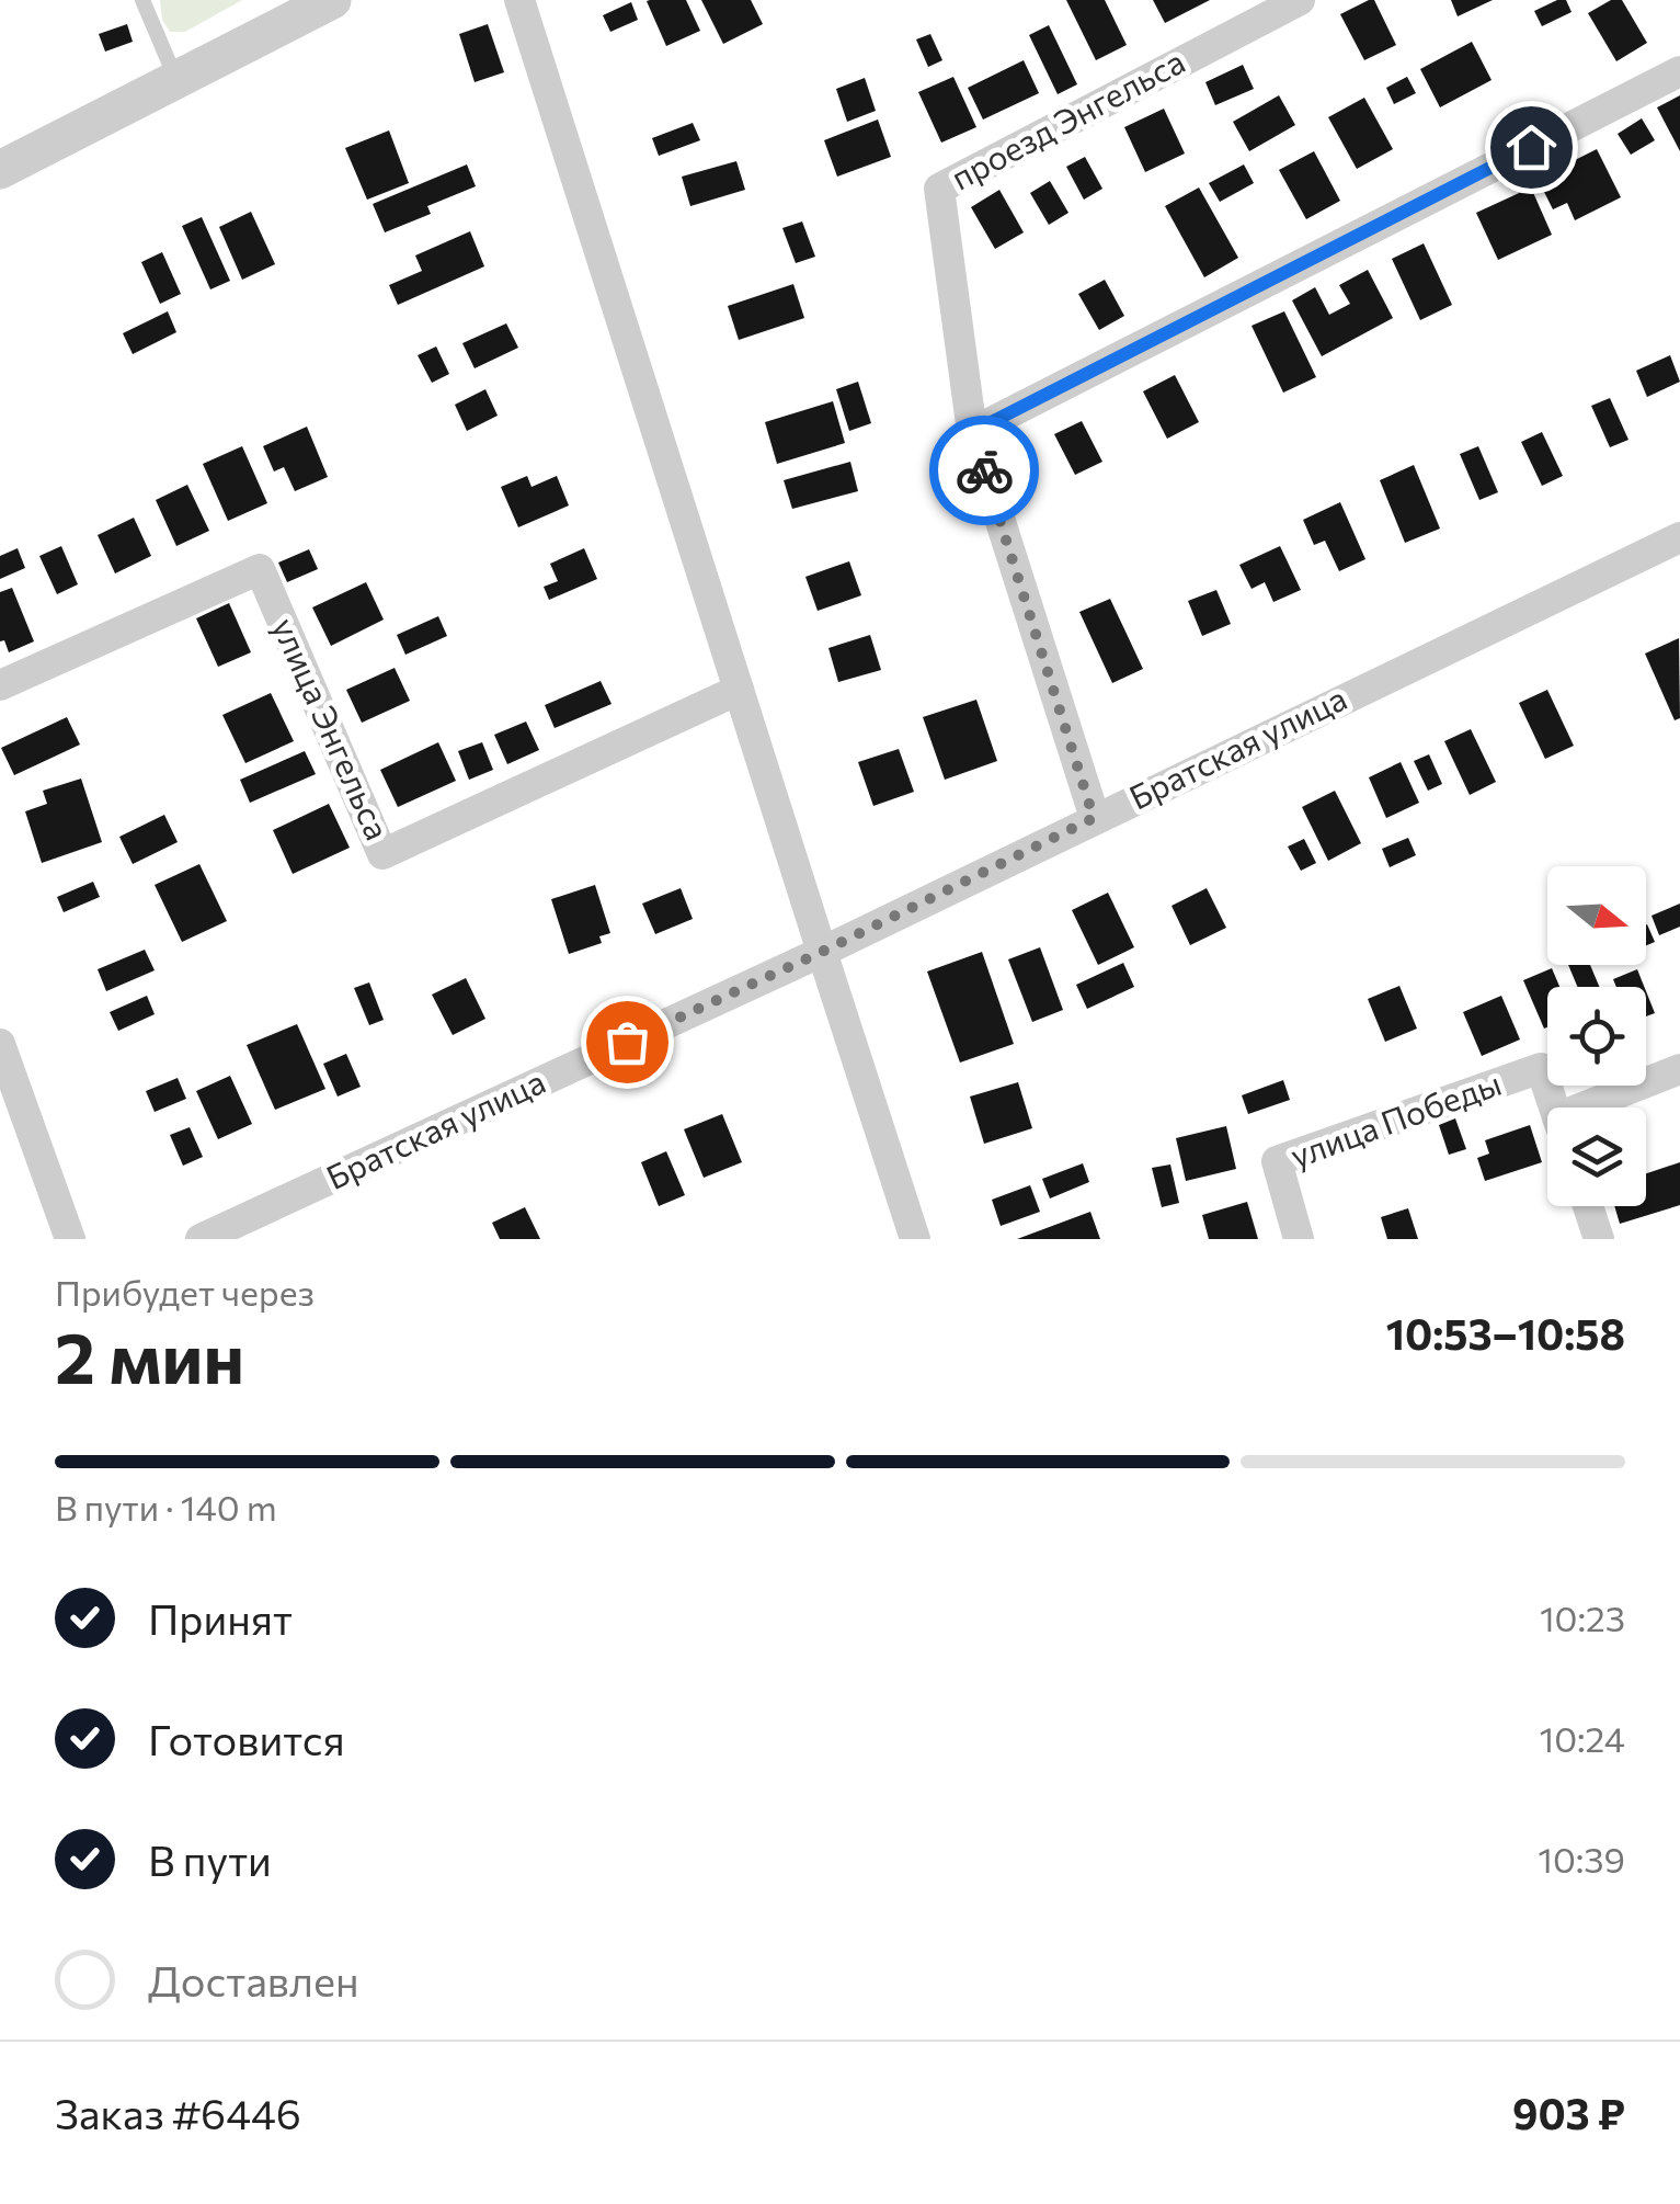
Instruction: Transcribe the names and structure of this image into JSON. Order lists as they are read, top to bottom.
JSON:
{
  "streets": {
    "street": [
      "проезд Энгельса",
      "улица Энгельса",
      "Братская улица",
      "улица Победы"
    ]
  },
  "crossings": [
    ["проезд Энгельса", "Братская улица"]
  ],
  "north": "right",
  "page": {
    "heading": ["2 мин", "Прибудет через", "10:53–10:58"],
    "panel": ["Заказ #6446", "903 ₽"],
    "bar": "В пути · 140 m",
    "list": [
      ["Принят", "10:23"],
      ["Готовится", "10:24"],
      ["В пути", "10:39"],
      "Доставлен"
    ]
  }
}
